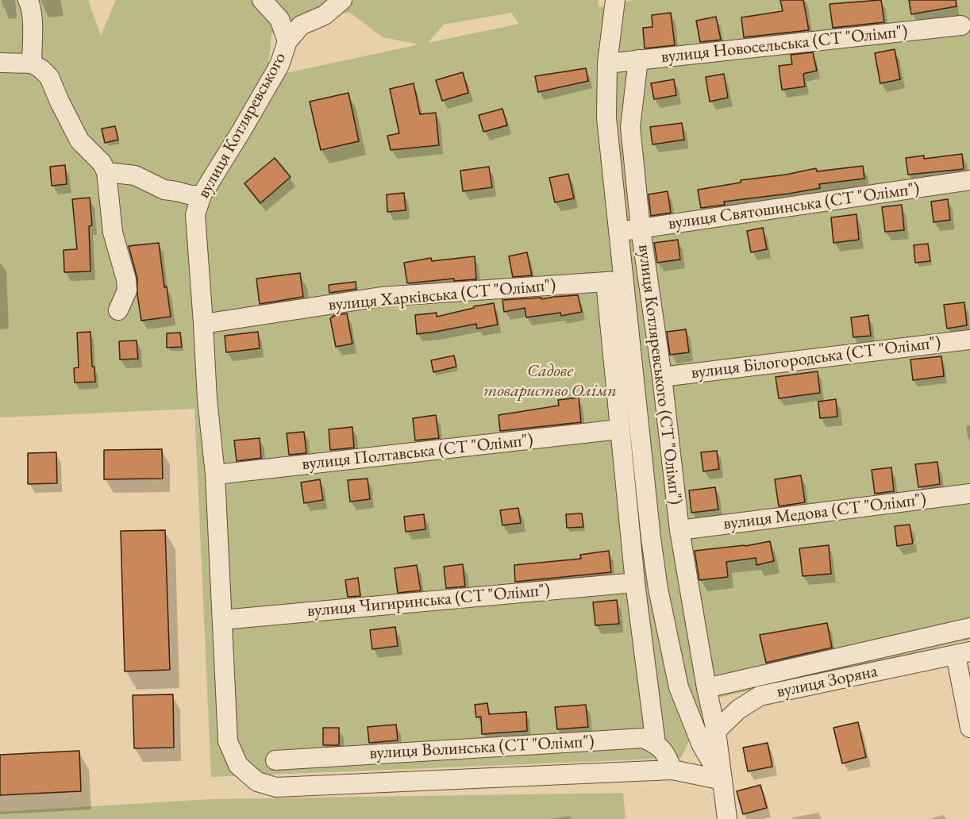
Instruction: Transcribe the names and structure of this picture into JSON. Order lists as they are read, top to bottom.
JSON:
{
  "streets": {
    "street": [
      "вулиця Новосельська (СТ \"Олімп\")",
      "вулиця Котляревського",
      "вулиця Святошинська (СТ \"Олімп\")",
      "вулиця Харківська (СТ \"Олімп\")",
      "вулиця Білогородська (СТ \"Олімп\")",
      "вулиця Котляревського (СТ \"Олімп\")",
      "вулиця Полтавська (СТ \"Олімп\")",
      "вулиця Медова (СТ \"Олімп\")",
      "вулиця Чигиринська (СТ \"Олімп\")",
      "вулиця Зоряна",
      "вулиця Волинська (СТ \"Олімп\")"
    ]
  },
  "crossings": [
    ["вулиця Новосельська (СТ \"Олімп\")", "вулиця Котляревського (СТ \"Олімп\")"],
    ["вулиця Котляревського", "вулиця Харківська (СТ \"Олімп\")"],
    ["вулиця Котляревського", "вулиця Котляревського (СТ \"Олімп\")"],
    ["вулиця Котляревського", "вулиця Полтавська (СТ \"Олімп\")"],
    ["вулиця Котляревського", "вулиця Чигиринська (СТ \"Олімп\")"],
    ["вулиця Святошинська (СТ \"Олімп\")", "вулиця Котляревського (СТ \"Олімп\")"],
    ["вулиця Білогородська (СТ \"Олімп\")", "вулиця Котляревського (СТ \"Олімп\")"],
    ["вулиця Котляревського (СТ \"Олімп\")", "вулиця Медова (СТ \"Олімп\")"],
    ["вулиця Котляревського (СТ \"Олімп\")", "вулиця Зоряна"]
  ],
  "parks": ["Садове товариство Олімп"]
}
